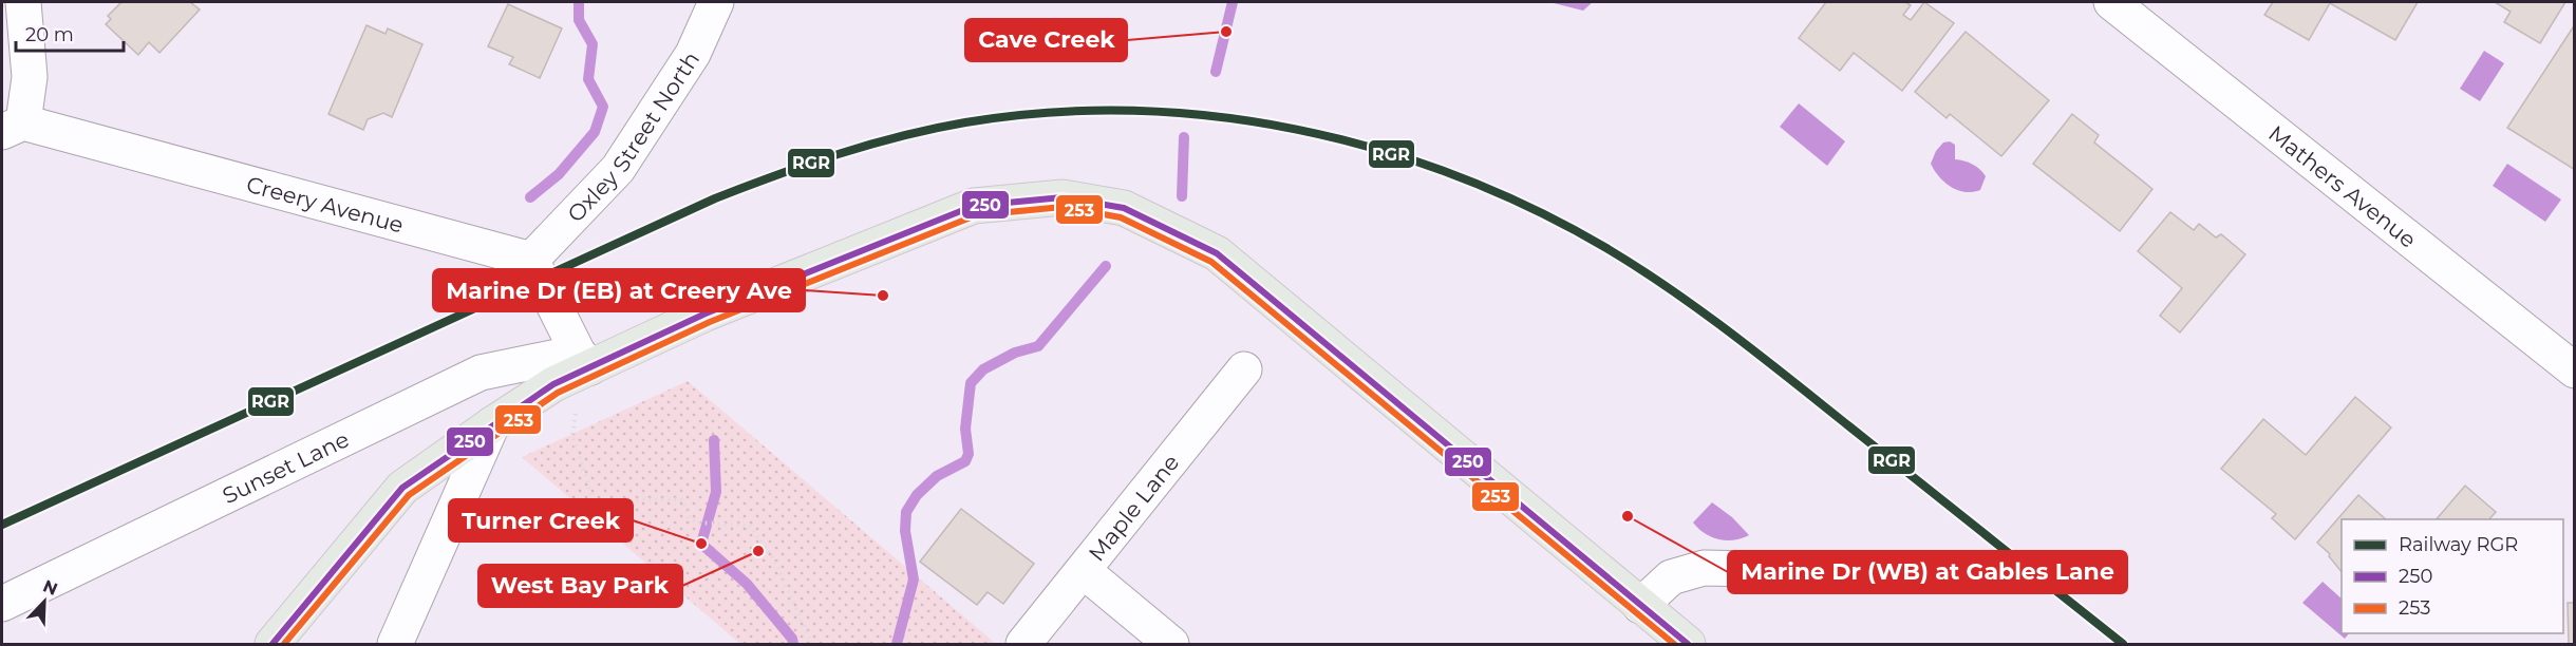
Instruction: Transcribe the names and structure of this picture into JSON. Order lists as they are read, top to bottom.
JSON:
{
  "streets": {
    "street": [
      "Oxley Street North",
      "Mathers Avenue",
      "Creery Avenue",
      "Sunset Lane",
      "Maple Lane"
    ]
  },
  "crossings": [
    ["Oxley Street North", "Creery Avenue"]
  ],
  "places": [
    "Cave Creek",
    "Marine Dr (EB) at Creery Ave",
    "Marine Dr (WB) at Gables Lane",
    "Turner Creek",
    "West Bay Park"
  ],
  "lines": ["rail line RGR", "transit line 250", "transit line 253"],
  "legend": ["Railway RGR", "250", "253"],
  "scale_bar": "20 m",
  "north": "top right"
}
